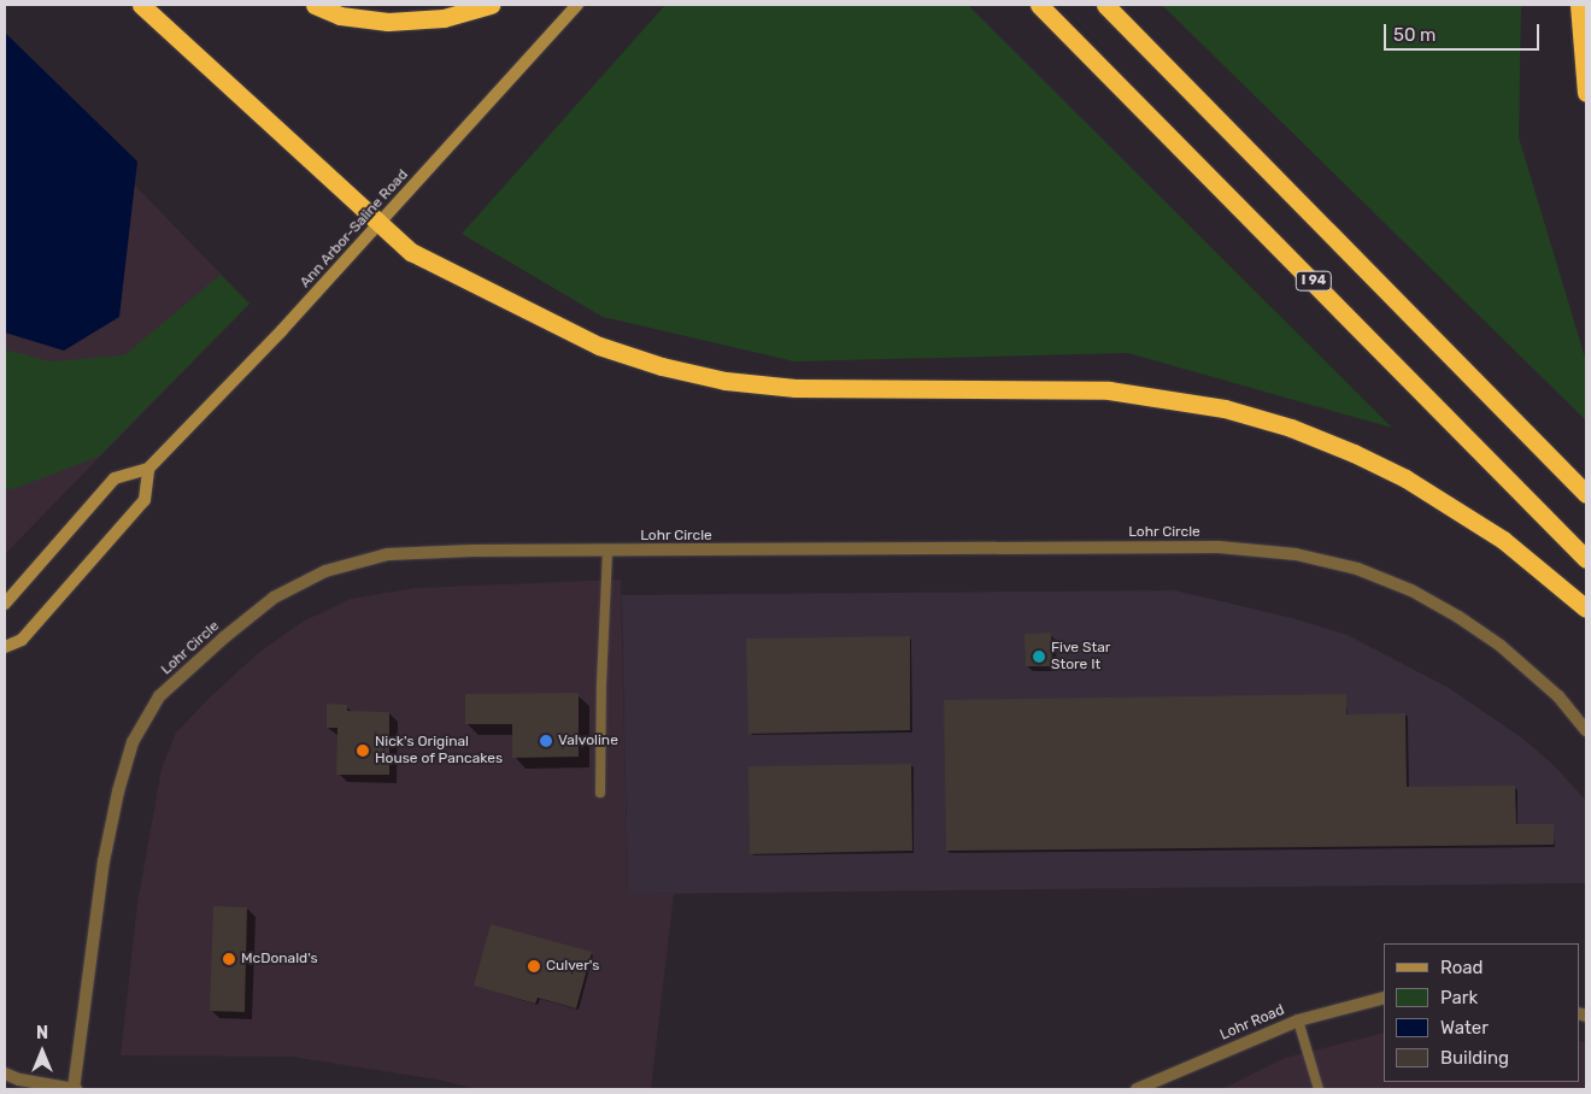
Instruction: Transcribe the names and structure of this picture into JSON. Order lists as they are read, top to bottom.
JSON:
{
  "streets": {
    "highway": ["I 94"],
    "main road": ["Ann Arbor-Saline Road"],
    "street": ["Lohr Circle", "Lohr Road"]
  },
  "places": [
    "Five Star Store It",
    "Valvoline",
    "Nick's Original House of Pancakes",
    "McDonald's",
    "Culver's"
  ],
  "legend": [
    "Road",
    "Park",
    "Water",
    "Building"
  ],
  "scale_bar": "50 m",
  "north": "top"
}
